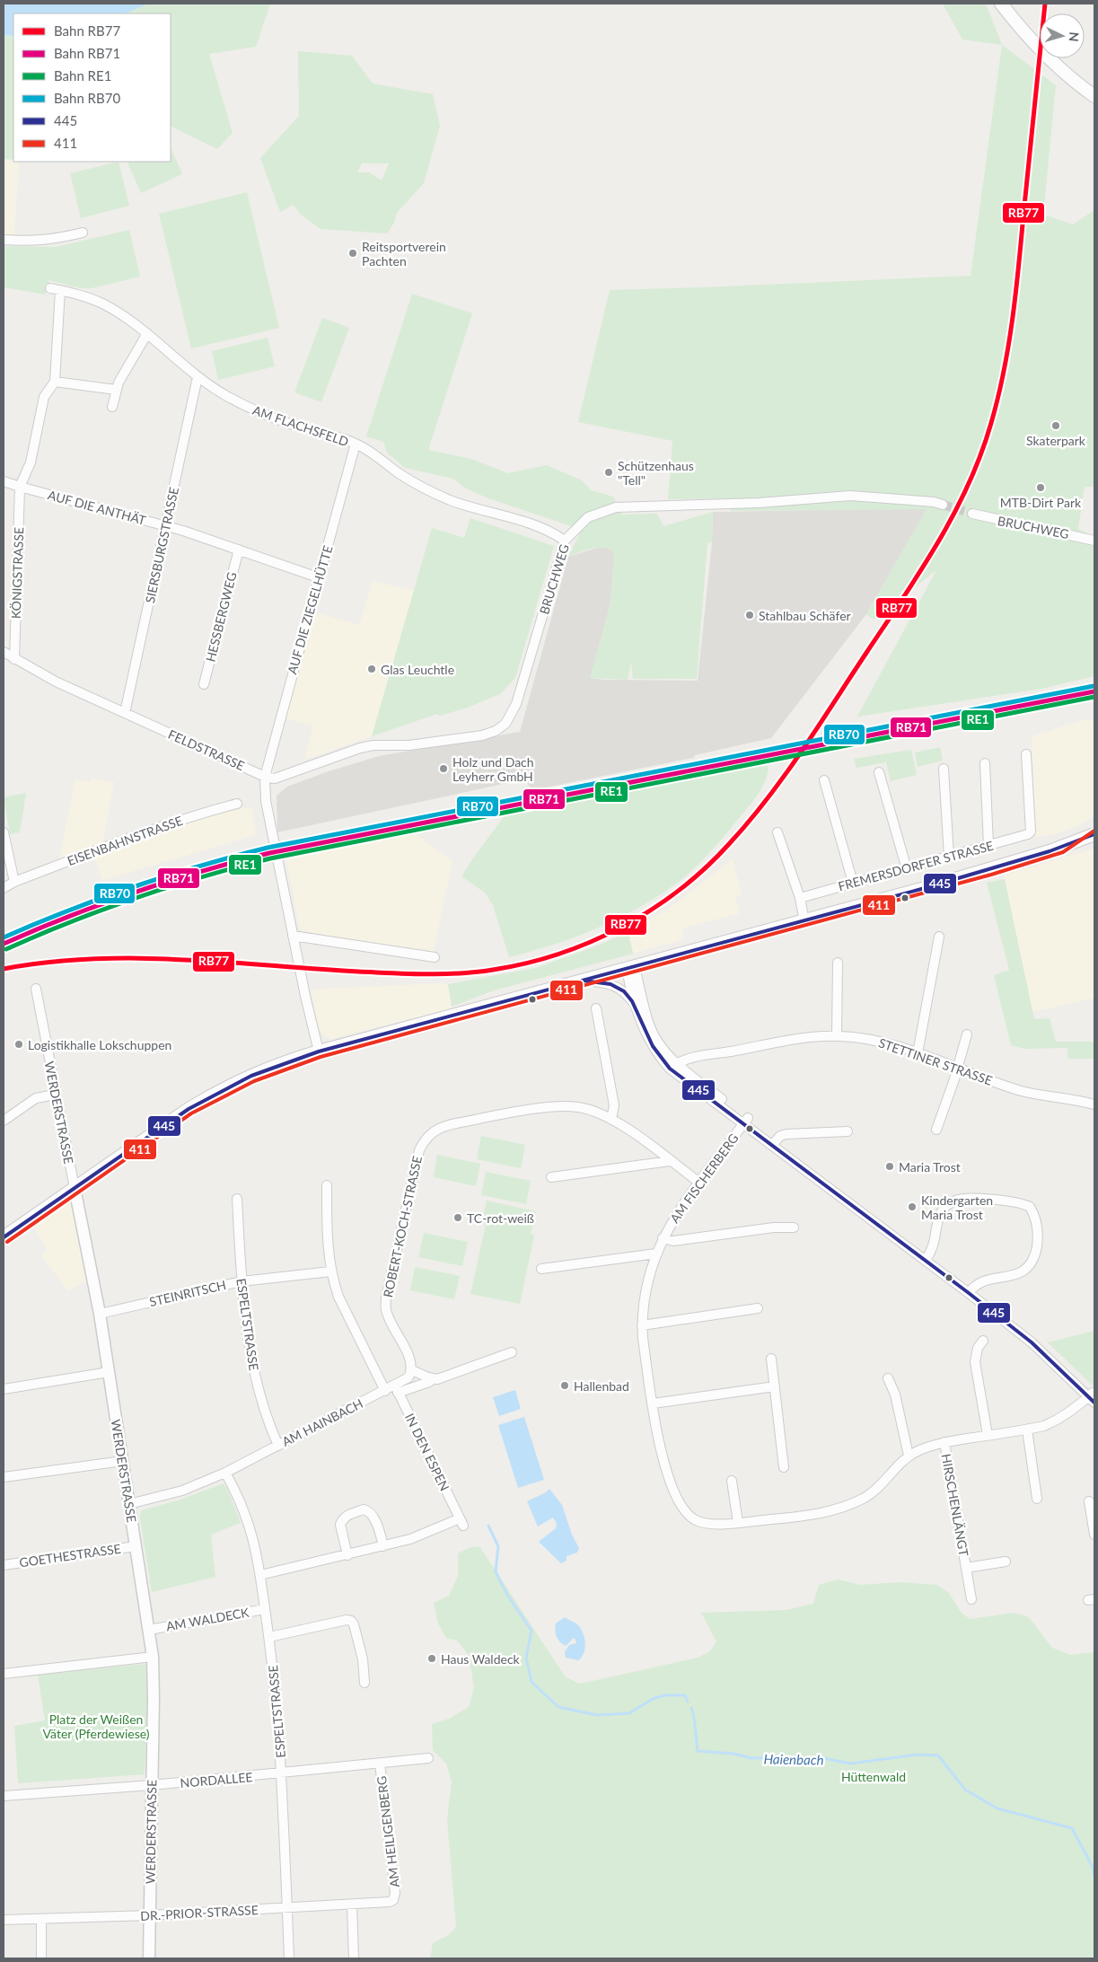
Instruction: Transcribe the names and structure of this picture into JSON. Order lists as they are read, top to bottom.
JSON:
{
  "streets": {
    "street": [
      "AM FLACHSFELD",
      "AUF DIE ANTHÄT",
      "BRUCHWEG",
      "SIERSBURGSTRASSE",
      "KÖNIGSTRASSE",
      "AUF DIE ZIEGELHÜTTE",
      "HESSBERGWEG",
      "FELDSTRASSE",
      "EISENBAHNSTRASSE",
      "FREMERSDORFER STRASSE",
      "STETTINER STRASSE",
      "WERDERSTRASSE",
      "AM FISCHERBERG",
      "ROBERT-KOCH-STRASSE",
      "STEINRITSCH",
      "ESPELTSTRASSE",
      "AM HAINBACH",
      "IN DEN ESPEN",
      "HIRSCHENLÄNGT",
      "GOETHESTRASSE",
      "AM WALDECK",
      "NORDALLEE",
      "AM HEILIGENBERG",
      "DR.-PRIOR-STRASSE"
    ]
  },
  "crossings": [
    ["AM FLACHSFELD", "BRUCHWEG"],
    ["AM FLACHSFELD", "SIERSBURGSTRASSE"],
    ["AM FLACHSFELD", "AUF DIE ZIEGELHÜTTE"],
    ["AUF DIE ANTHÄT", "SIERSBURGSTRASSE"],
    ["AUF DIE ANTHÄT", "KÖNIGSTRASSE"],
    ["AUF DIE ANTHÄT", "AUF DIE ZIEGELHÜTTE"],
    ["AUF DIE ANTHÄT", "HESSBERGWEG"],
    ["BRUCHWEG", "AUF DIE ZIEGELHÜTTE"],
    ["BRUCHWEG", "FELDSTRASSE"],
    ["SIERSBURGSTRASSE", "FELDSTRASSE"],
    ["KÖNIGSTRASSE", "FELDSTRASSE"],
    ["AUF DIE ZIEGELHÜTTE", "FELDSTRASSE"],
    ["WERDERSTRASSE", "STEINRITSCH"],
    ["WERDERSTRASSE", "AM HAINBACH"],
    ["WERDERSTRASSE", "GOETHESTRASSE"],
    ["WERDERSTRASSE", "AM WALDECK"],
    ["WERDERSTRASSE", "NORDALLEE"],
    ["WERDERSTRASSE", "DR.-PRIOR-STRASSE"],
    ["AM FISCHERBERG", "ROBERT-KOCH-STRASSE"],
    ["AM FISCHERBERG", "HIRSCHENLÄNGT"],
    ["ROBERT-KOCH-STRASSE", "AM HAINBACH"],
    ["STEINRITSCH", "ESPELTSTRASSE"],
    ["ESPELTSTRASSE", "AM HAINBACH"],
    ["ESPELTSTRASSE", "IN DEN ESPEN"],
    ["ESPELTSTRASSE", "AM WALDECK"],
    ["ESPELTSTRASSE", "NORDALLEE"],
    ["ESPELTSTRASSE", "DR.-PRIOR-STRASSE"],
    ["AM HAINBACH", "IN DEN ESPEN"],
    ["NORDALLEE", "AM HEILIGENBERG"],
    ["AM HEILIGENBERG", "DR.-PRIOR-STRASSE"]
  ],
  "water": ["Haienbach"],
  "parks": ["Platz der Weißen Väter (Pferdewiese)", "Hüttenwald"],
  "places": [
    "Reitsportverein Pachten",
    "Skaterpark",
    "Schützenhaus \"Tell\"",
    "MTB-Dirt Park",
    "Stahlbau Schäfer",
    "Glas Leuchtle",
    "Holz und Dach Leyherr GmbH",
    "Logistikhalle Lokschuppen",
    "Maria Trost",
    "Kindergarten Maria Trost",
    "TC-rot-weiß",
    "Hallenbad",
    "Haus Waldeck"
  ],
  "lines": [
    "rail line RB77",
    "rail line RB70",
    "rail line RB71",
    "rail line RE1",
    "transit line 411",
    "transit line 445"
  ],
  "legend": [
    "Bahn RB77",
    "Bahn RB71",
    "Bahn RE1",
    "Bahn RB70",
    "445",
    "411"
  ],
  "north": "right"
}
